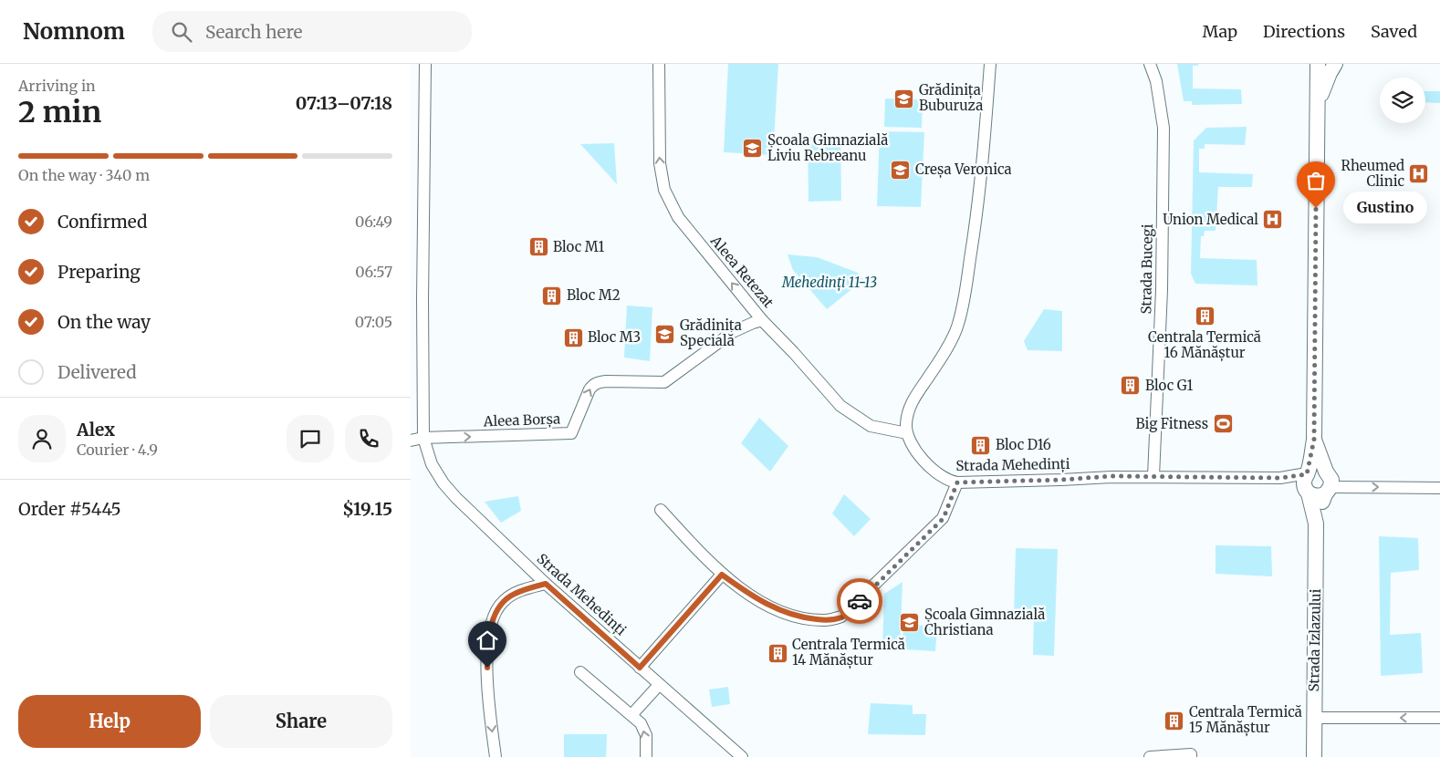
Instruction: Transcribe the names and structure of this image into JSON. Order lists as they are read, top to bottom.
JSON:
{
  "streets": {
    "main road": ["Strada Izlazului"],
    "street": [
      "Strada Bucegi",
      "Aleea Retezat",
      "Aleea Borșa",
      "Strada Mehedinți"
    ]
  },
  "crossings": [
    ["Strada Bucegi", "Strada Mehedinți"],
    ["Aleea Retezat", "Aleea Borșa"],
    ["Aleea Retezat", "Strada Mehedinți"],
    ["Aleea Borșa", "Strada Mehedinți"],
    ["Strada Mehedinți", "Strada Izlazului"]
  ],
  "one_way": ["Aleea Retezat", "Aleea Borșa"],
  "parks": ["Mehedinți 11-13"],
  "places": {
    "school or university": [
      "Grădinița Buburuza",
      "Școala Gimnazială Liviu Rebreanu",
      "Creșa Veronica",
      "Grădinița Specială",
      "Școala Gimnazială Christiana"
    ],
    "hospital": ["Rheumed Clinic", "Union Medical"],
    "other": ["Gustino"],
    "building": [
      "Bloc M1",
      "Bloc M2",
      "Centrala Termică 16 Mănăștur",
      "Bloc M3",
      "Bloc G1",
      "Bloc D16",
      "Centrala Termică 14 Mănăștur",
      "Centrala Termică 15 Mănăștur"
    ],
    "sports": ["Big Fitness"]
  },
  "page": {
    "header": "Nomnom",
    "search": "Search here",
    "nav": ["Map", "Directions", "Saved"],
    "heading": ["2 min", "Arriving in", "07:13–07:18"],
    "panel": [
      "Alex",
      "Courier · 4.9",
      "Order #5445",
      "$19.15"
    ],
    "bar": "On the way · 340 m",
    "bubble": "Gustino",
    "list": [
      ["Confirmed", "06:49"],
      ["Preparing", "06:57"],
      ["On the way", "07:05"],
      "Delivered"
    ],
    "buttons": ["Help", "Share"]
  }
}
